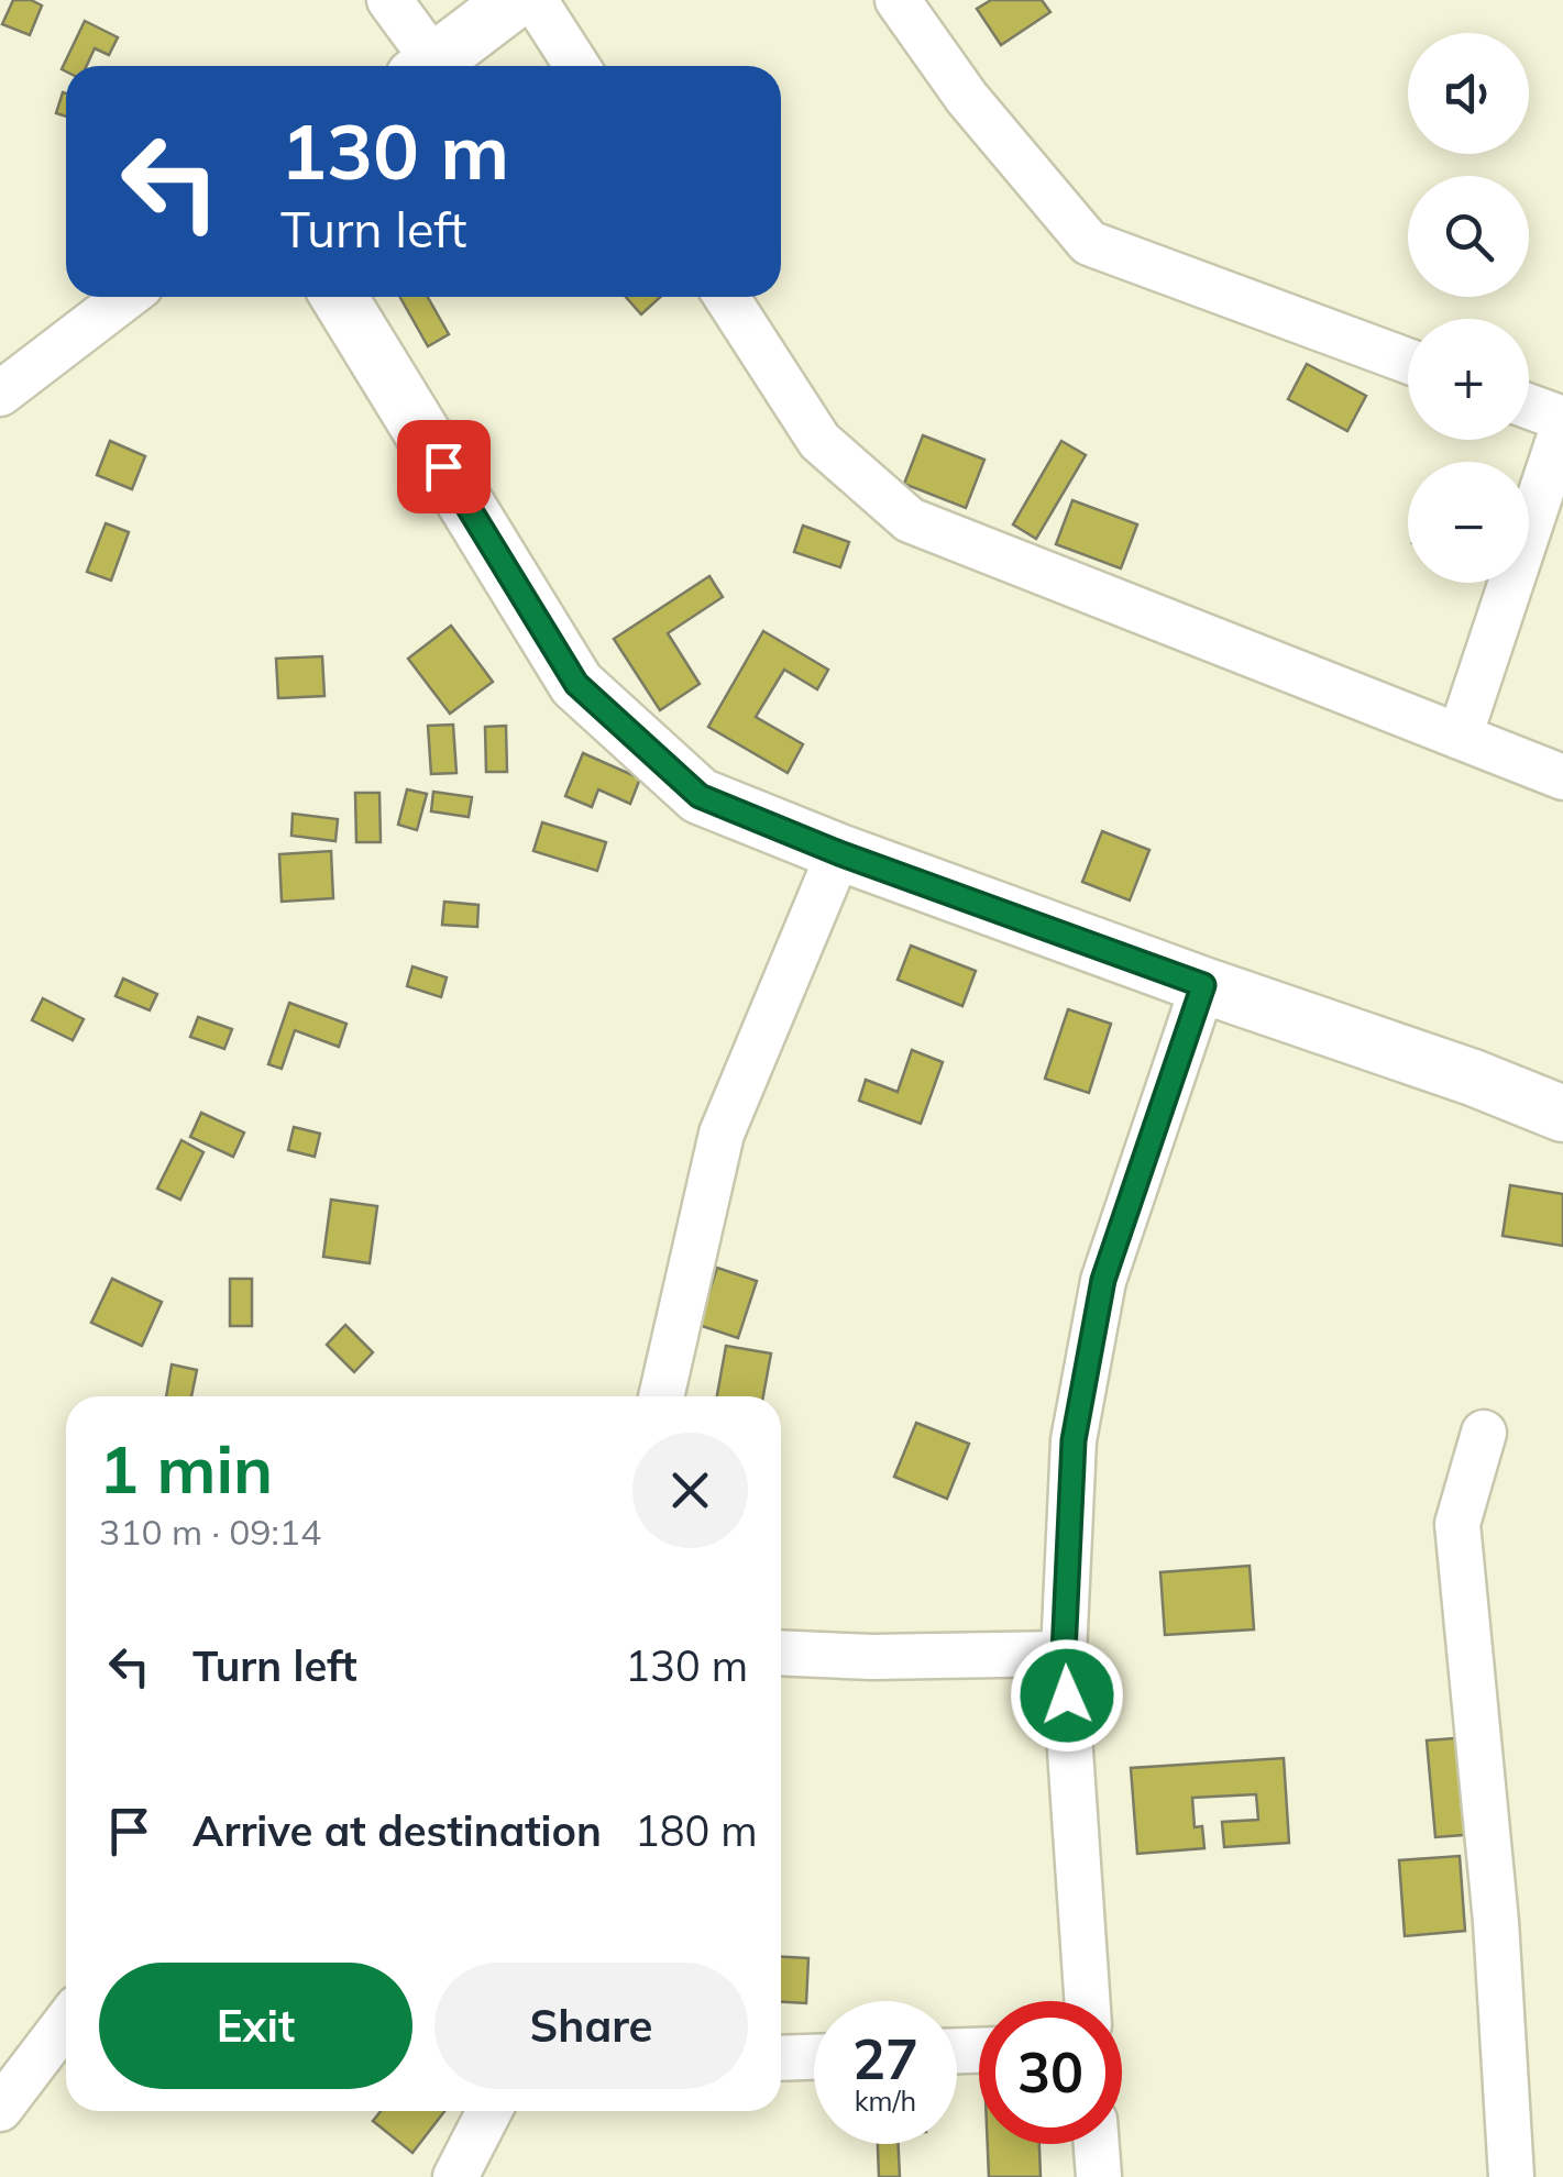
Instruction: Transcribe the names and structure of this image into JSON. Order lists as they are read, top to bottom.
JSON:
{
  "page": {
    "map_buttons": ["+", "−"],
    "turn": ["130 m", "Turn left"],
    "heading": ["1 min", "310 m · 09:14"],
    "list": [
      {
        "name": "Turn left",
        "value": "130 m"
      },
      {
        "name": "Arrive at destination",
        "value": "180 m"
      }
    ],
    "buttons": ["Exit", "Share"],
    "speed": "27 km/h",
    "limit": "30"
  }
}
